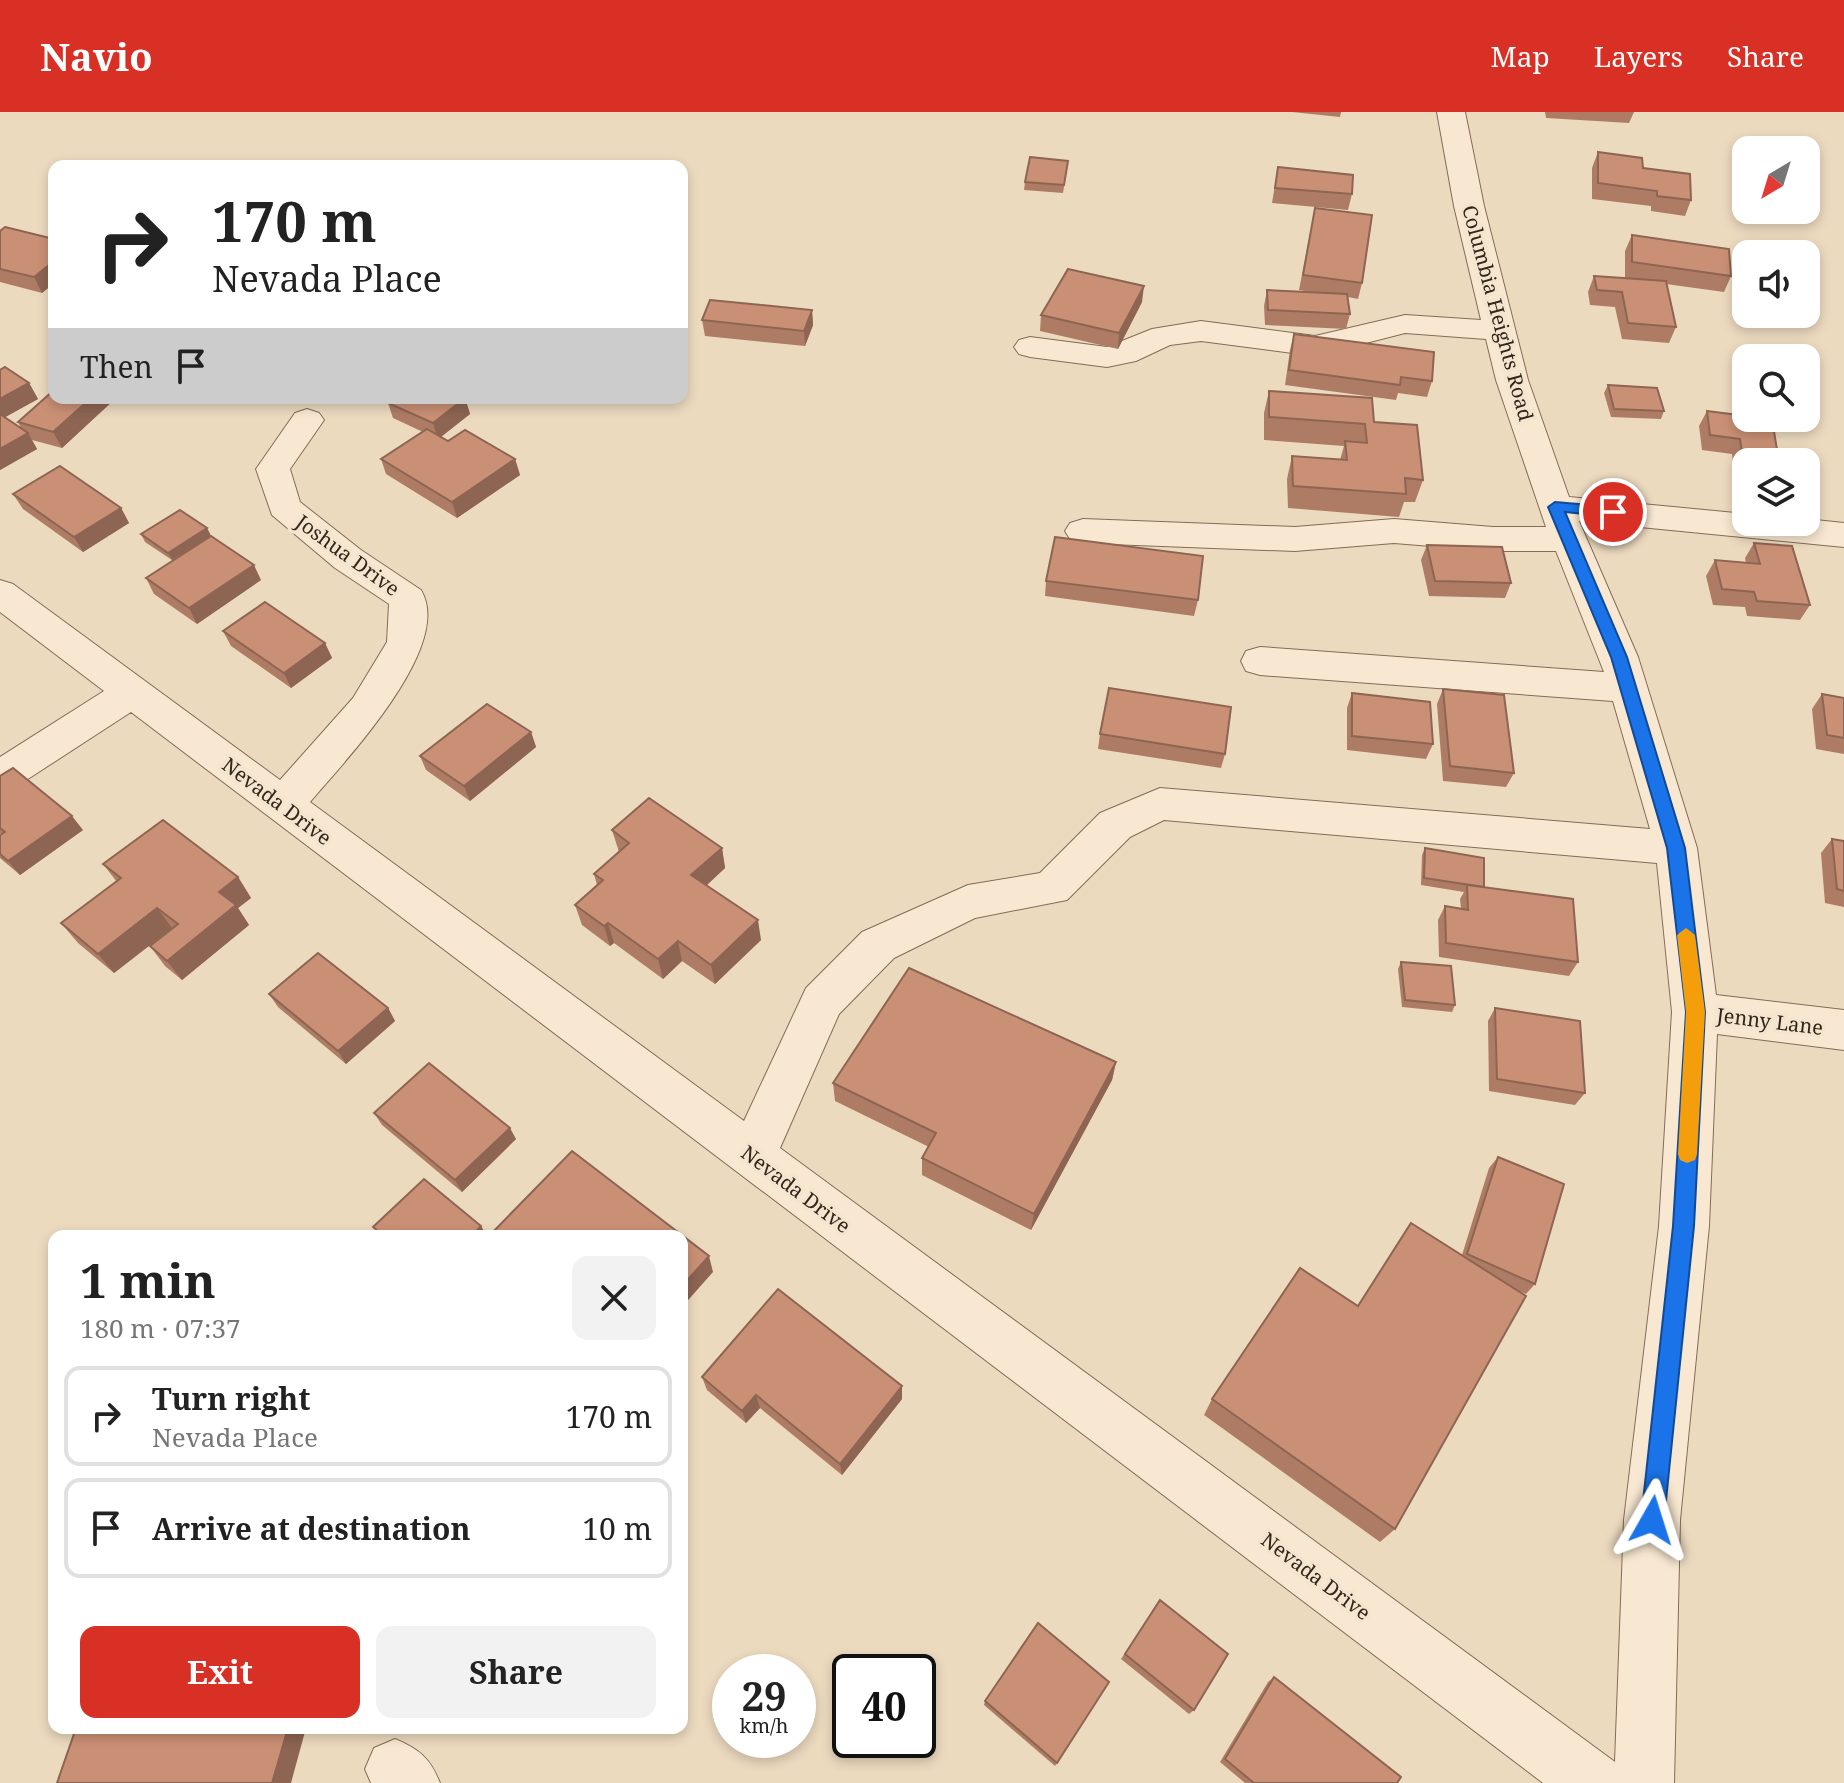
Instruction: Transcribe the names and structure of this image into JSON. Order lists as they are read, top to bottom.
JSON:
{
  "streets": {
    "street": [
      "Columbia Heights Road",
      "Joshua Drive",
      "Nevada Drive",
      "Jenny Lane"
    ]
  },
  "crossings": [
    ["Columbia Heights Road", "Jenny Lane"],
    ["Joshua Drive", "Nevada Drive"]
  ],
  "north": "bottom left",
  "page": {
    "header": "Navio",
    "nav": ["Map", "Layers", "Share"],
    "turn": ["170 m", "Nevada Place"],
    "then": "Then",
    "heading": ["1 min", "180 m · 07:37"],
    "list": [
      {
        "name": "Turn right",
        "note": "Nevada Place",
        "value": "170 m"
      },
      {
        "name": "Arrive at destination",
        "value": "10 m"
      }
    ],
    "buttons": ["Exit", "Share"],
    "speed": "29 km/h",
    "limit": "40"
  }
}
